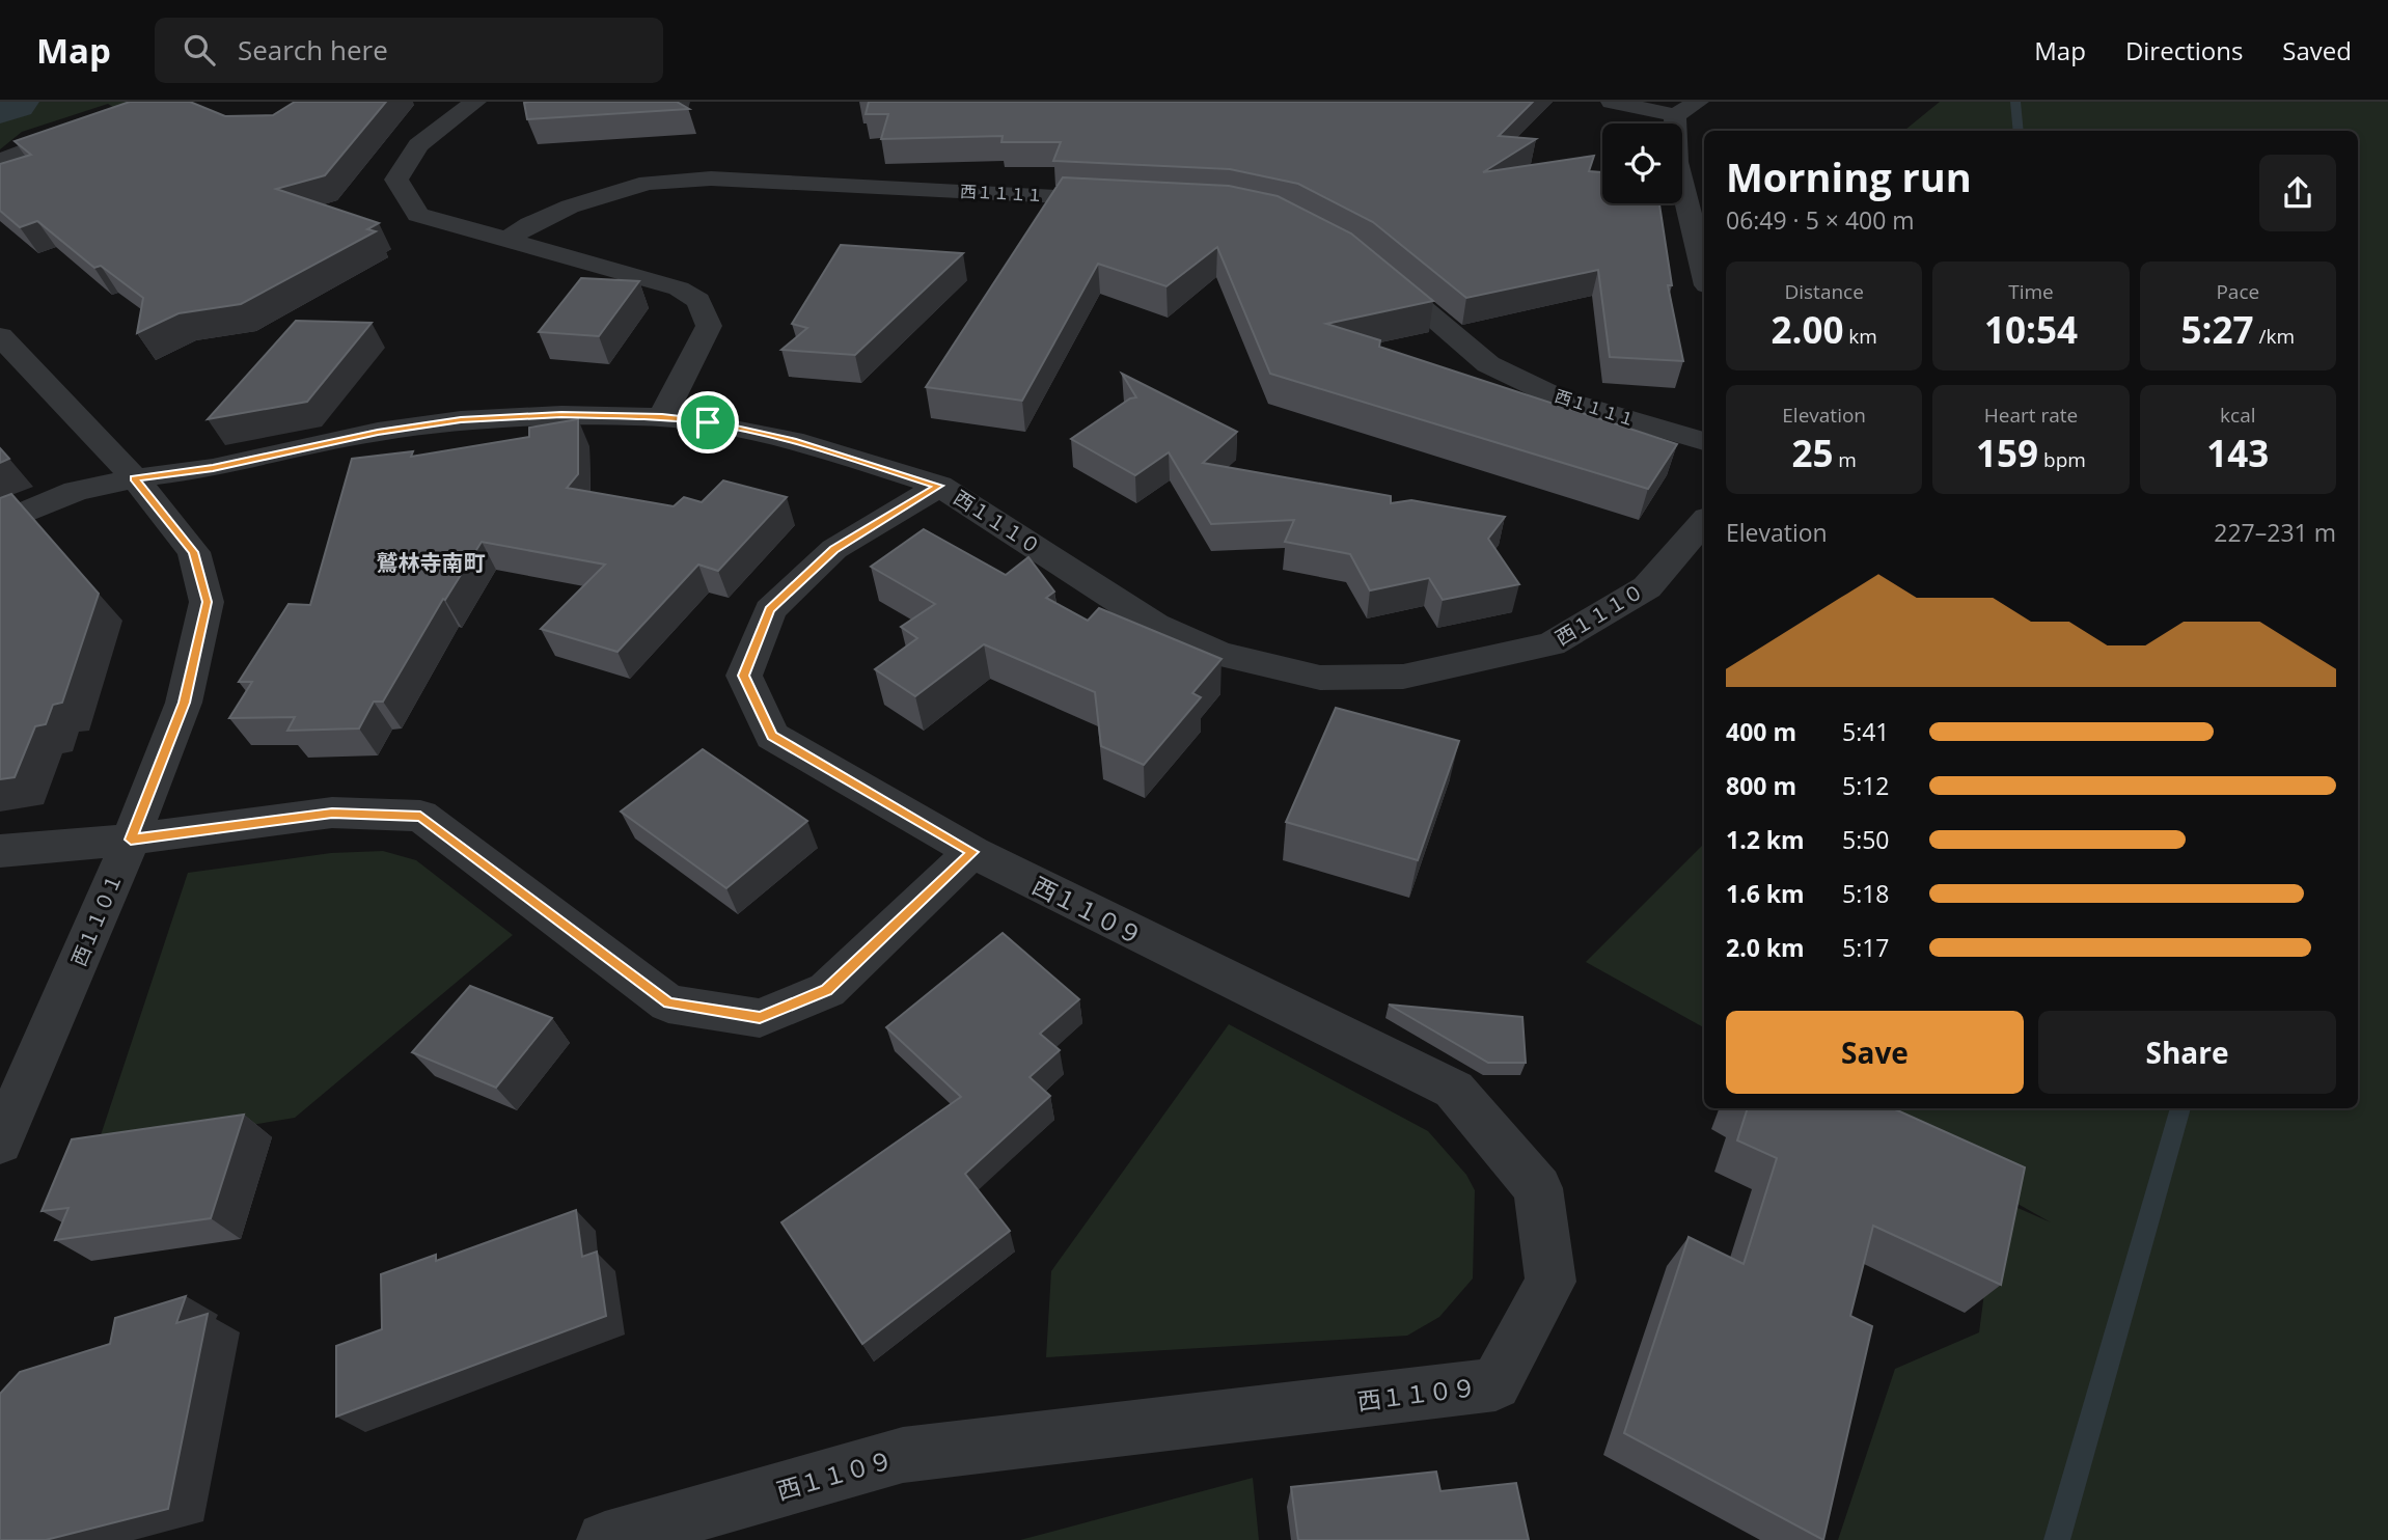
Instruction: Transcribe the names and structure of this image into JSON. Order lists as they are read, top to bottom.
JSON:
{
  "streets": {
    "street": [
      "西１１１１",
      "西１１１０",
      "西１１０９",
      "西１１０１"
    ]
  },
  "crossings": [
    ["西１１１０", "西１１０１"]
  ],
  "districts": ["鷲林寺南町"],
  "page": {
    "header": "Map",
    "search": "Search here",
    "nav": ["Map", "Directions", "Saved"],
    "heading": ["Morning run", "06:49 · 5 × 400 m"],
    "stats": [
      ["Distance", "2.00 km"],
      ["Time", "10:54"],
      ["Pace", "5:27 /km"],
      ["Elevation", "25 m"],
      ["Heart rate", "159 bpm"],
      ["kcal", "143"]
    ],
    "chart": ["Elevation", "227–231 m"],
    "list": [
      {
        "name": "400 m",
        "note": "5:41"
      },
      {
        "name": "800 m",
        "note": "5:12"
      },
      {
        "name": "1.2 km",
        "note": "5:50"
      },
      {
        "name": "1.6 km",
        "note": "5:18"
      },
      {
        "name": "2.0 km",
        "note": "5:17"
      }
    ],
    "buttons": ["Save", "Share"]
  }
}
